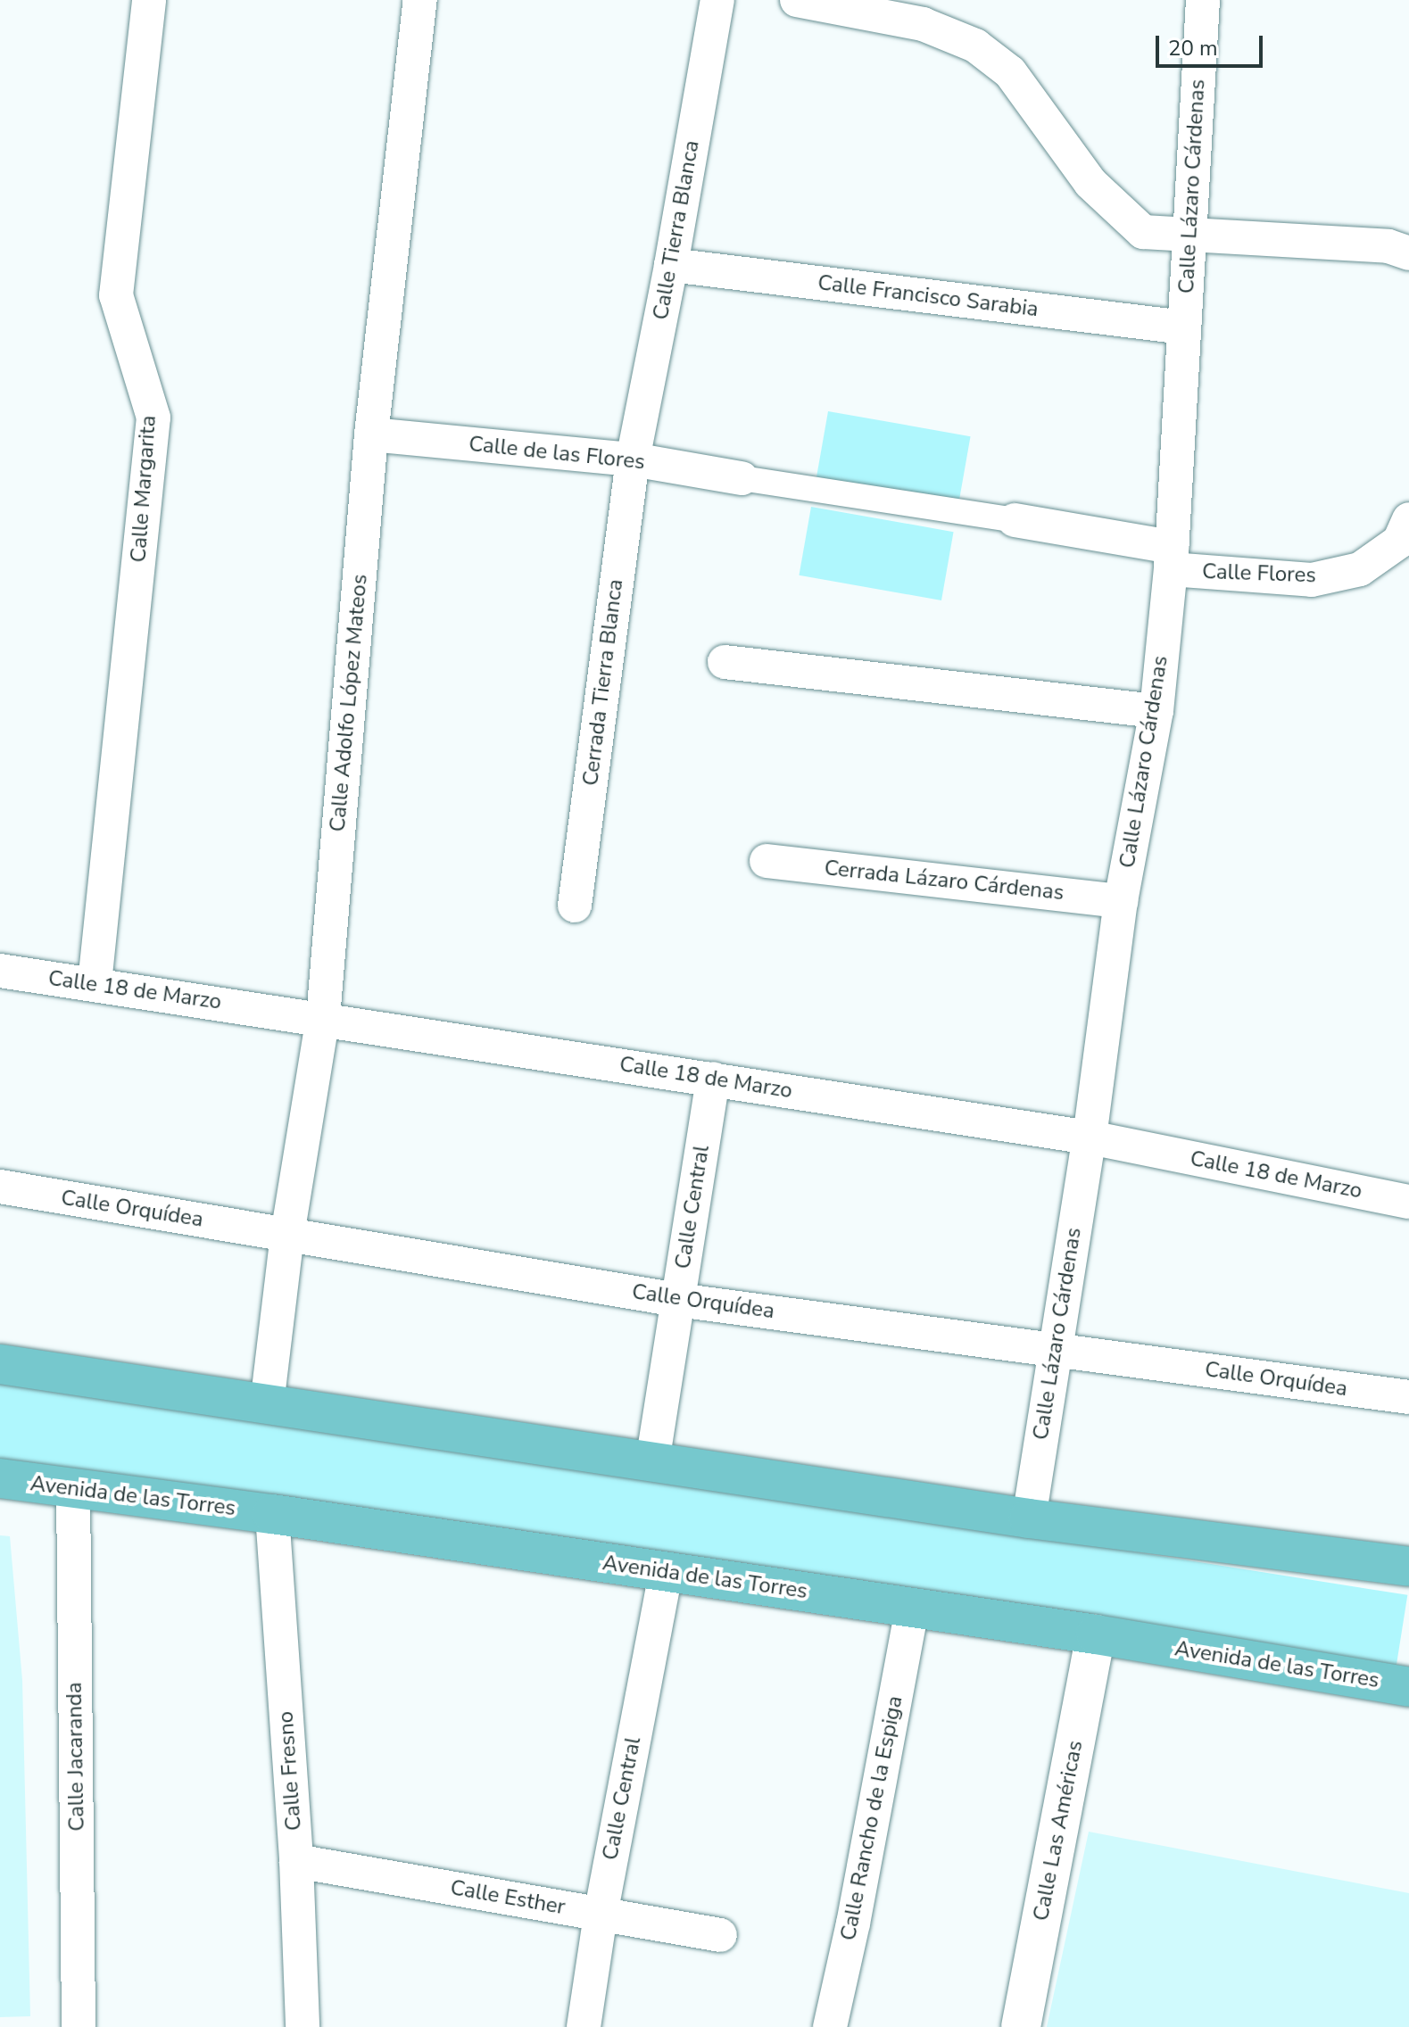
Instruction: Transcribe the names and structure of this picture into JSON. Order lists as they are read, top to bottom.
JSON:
{
  "streets": {
    "main road": ["Avenida de las Torres"],
    "street": [
      "Calle Lázaro Cárdenas",
      "Calle Tierra Blanca",
      "Calle Francisco Sarabia",
      "Calle de las Flores",
      "Calle Margarita",
      "Calle Flores",
      "Cerrada Tierra Blanca",
      "Calle Adolfo López Mateos",
      "Cerrada Lázaro Cárdenas",
      "Calle 18 de Marzo",
      "Calle Central",
      "Calle Orquídea",
      "Calle Jacaranda",
      "Calle Fresno",
      "Calle Rancho de la Espiga",
      "Calle Las Américas",
      "Calle Esther"
    ]
  },
  "crossings": [
    ["Calle Lázaro Cárdenas", "Calle Francisco Sarabia"],
    ["Calle Lázaro Cárdenas", "Calle Flores"],
    ["Calle Lázaro Cárdenas", "Cerrada Lázaro Cárdenas"],
    ["Calle Lázaro Cárdenas", "Calle 18 de Marzo"],
    ["Calle Lázaro Cárdenas", "Calle Orquídea"],
    ["Calle Tierra Blanca", "Calle Francisco Sarabia"],
    ["Calle Tierra Blanca", "Calle de las Flores"],
    ["Calle Tierra Blanca", "Cerrada Tierra Blanca"],
    ["Calle de las Flores", "Cerrada Tierra Blanca"],
    ["Calle de las Flores", "Calle Adolfo López Mateos"],
    ["Calle Margarita", "Calle 18 de Marzo"],
    ["Calle Adolfo López Mateos", "Calle 18 de Marzo"],
    ["Calle Adolfo López Mateos", "Calle Orquídea"],
    ["Calle 18 de Marzo", "Calle Central"],
    ["Calle Central", "Calle Orquídea"],
    ["Calle Central", "Avenida de las Torres"],
    ["Calle Central", "Calle Esther"],
    ["Avenida de las Torres", "Calle Jacaranda"],
    ["Avenida de las Torres", "Calle Fresno"],
    ["Avenida de las Torres", "Calle Rancho de la Espiga"],
    ["Avenida de las Torres", "Calle Las Américas"],
    ["Calle Fresno", "Calle Esther"]
  ],
  "scale_bar": "20 m"
}
